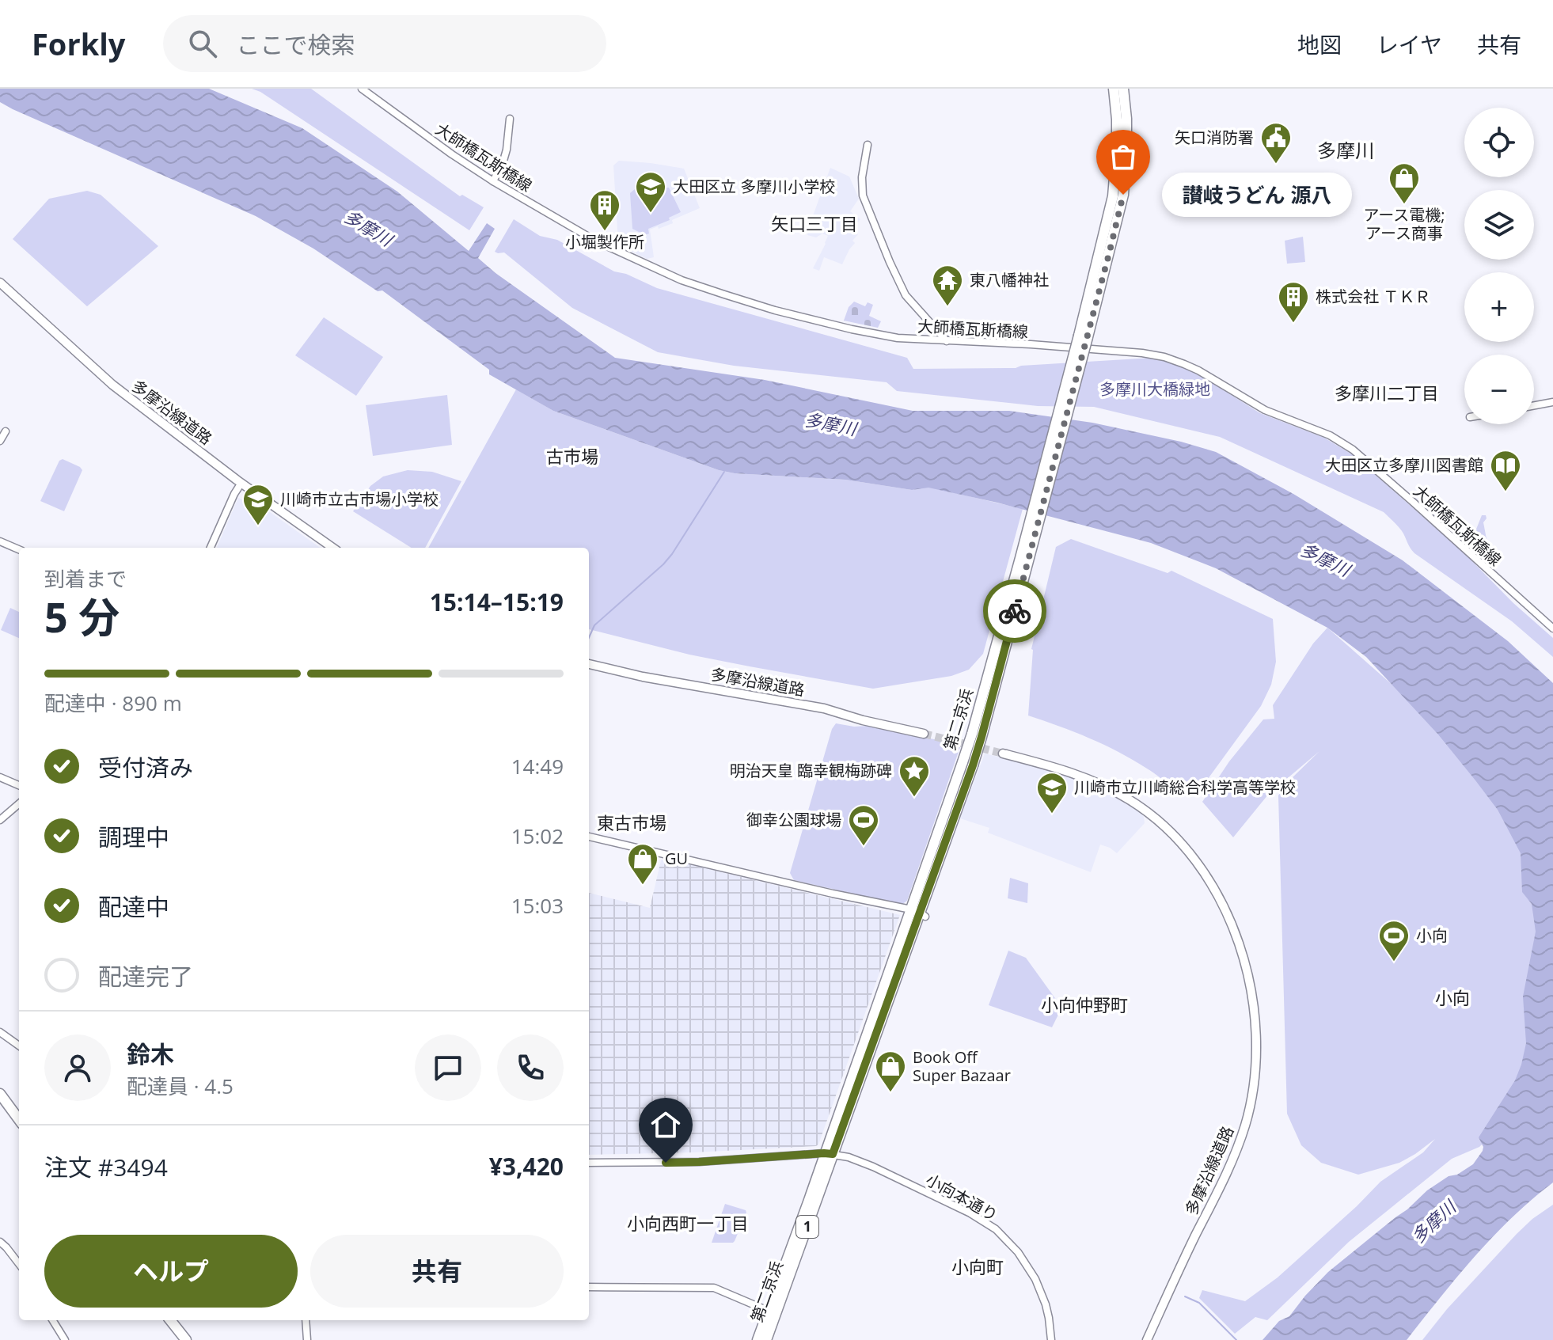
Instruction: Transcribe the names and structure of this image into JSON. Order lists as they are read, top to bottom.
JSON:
{
  "streets": {
    "highway": ["第二京浜", "1"],
    "main road": ["多摩沿線道路"],
    "street": ["大師橋瓦斯橋線", "小向本通り"]
  },
  "crossings": [
    ["第二京浜", "小向本通り"]
  ],
  "districts": [
    "多摩川",
    "矢口三丁目",
    "多摩川二丁目",
    "古市場",
    "東古市場",
    "小向",
    "小向仲野町",
    "小向西町一丁目",
    "小向町"
  ],
  "water": ["多摩川"],
  "parks": ["多摩川大橋緑地"],
  "places": {
    "public building": ["矢口消防署"],
    "other": ["讃岐うどん 源八"],
    "shop": ["アース電機; アース商事", "GU", "Book Off Super Bazaar"],
    "school or university": ["大田区立 多摩川小学校", "川崎市立古市場小学校", "川崎市立川崎総合科学高等学校"],
    "building": ["小堀製作所", "株式会社 ＴＫＲ"],
    "temple": ["東八幡神社"],
    "library": ["大田区立多摩川図書館"],
    "place": ["明治天皇 臨幸観梅跡碑"],
    "sports": ["御幸公園球場", "小向"]
  },
  "page": {
    "header": "Forkly",
    "search": "ここで検索",
    "nav": ["地図", "レイヤ", "共有"],
    "map_buttons": ["+", "−"],
    "bubble": "讃岐うどん 源八",
    "heading": ["5 分", "到着まで", "15:14–15:19"],
    "panel": [
      "鈴木",
      "配達員 · 4.5",
      "注文 #3494",
      "¥3,420"
    ],
    "bar": "配達中 · 890 m",
    "list": [
      ["受付済み", "14:49"],
      ["調理中", "15:02"],
      ["配達中", "15:03"],
      "配達完了"
    ],
    "buttons": ["ヘルプ", "共有"]
  }
}
